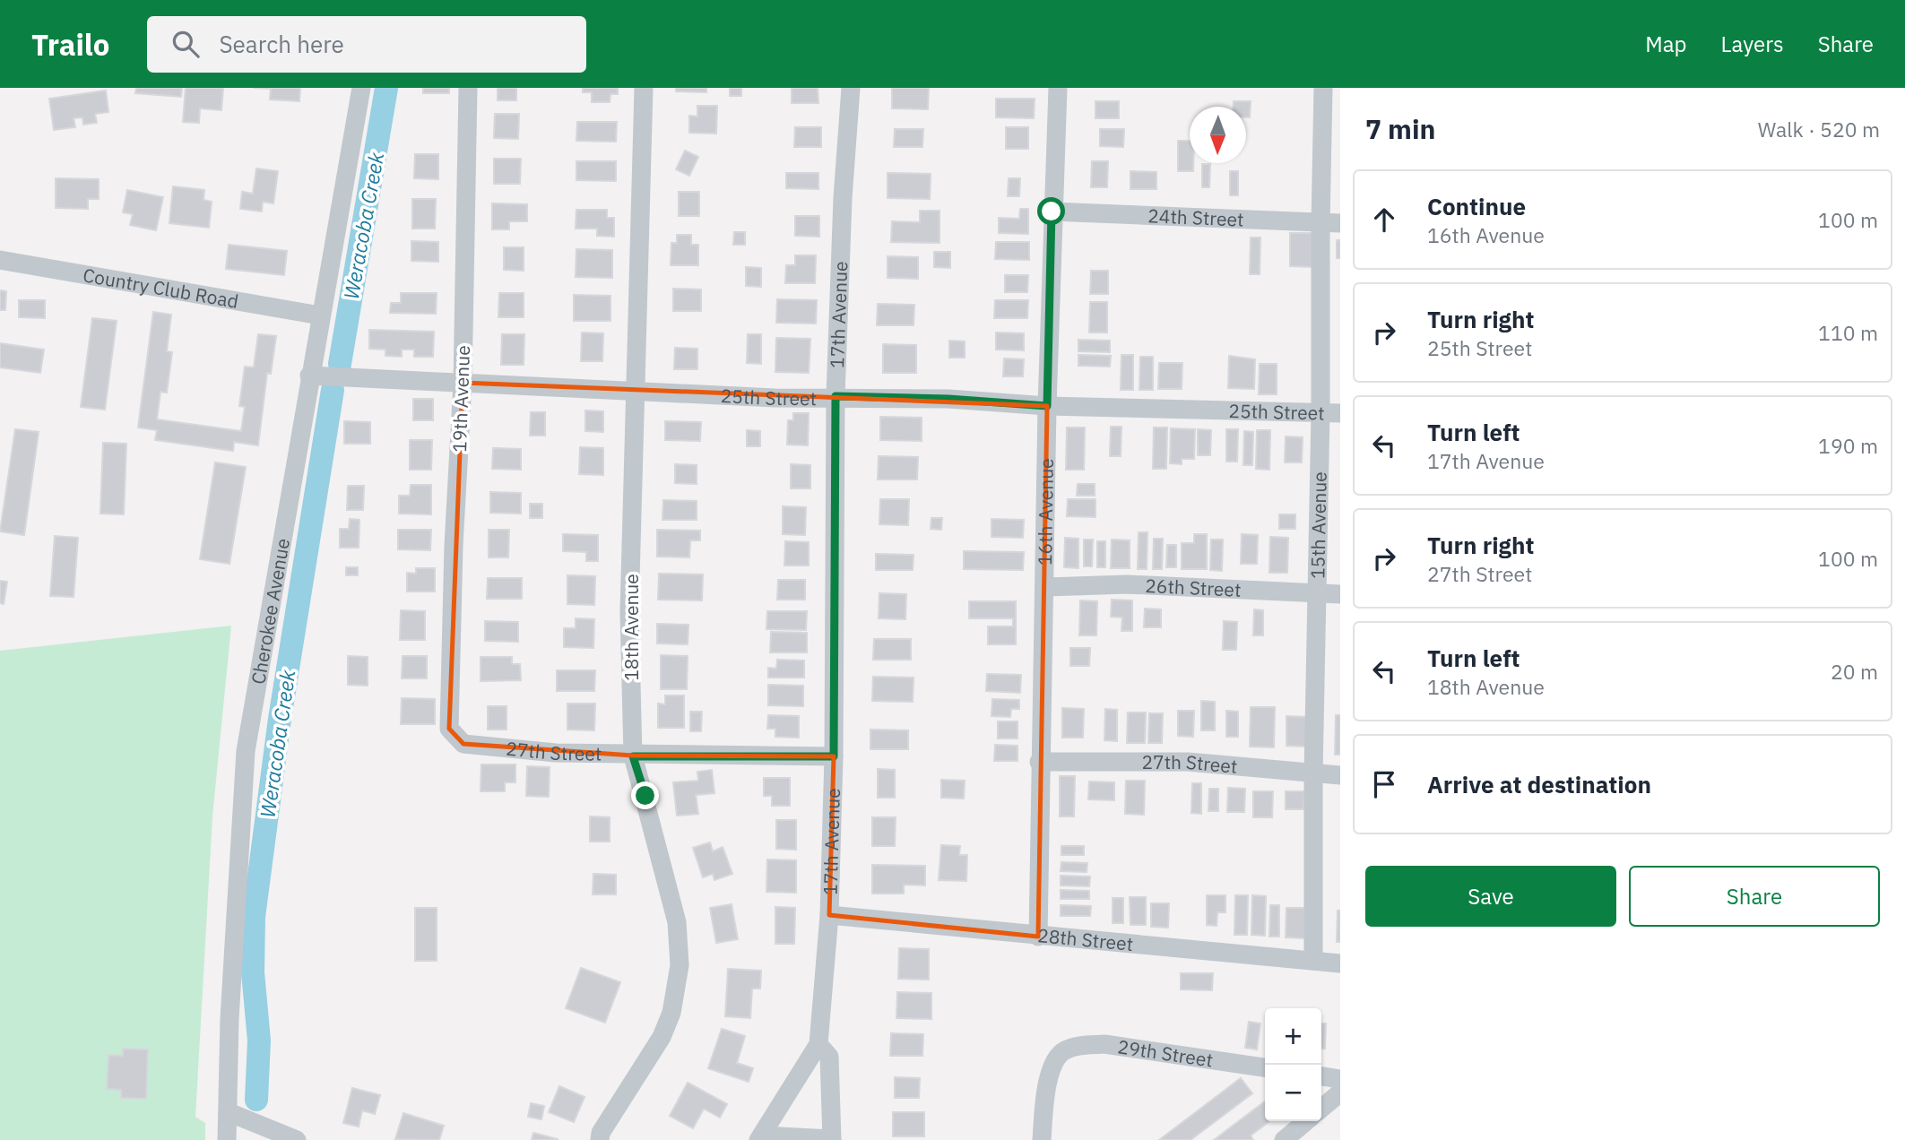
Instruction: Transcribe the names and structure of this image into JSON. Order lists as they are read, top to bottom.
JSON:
{
  "streets": {
    "street": [
      "24th Street",
      "Country Club Road",
      "17th Avenue",
      "25th Street",
      "19th Avenue",
      "16th Avenue",
      "15th Avenue",
      "26th Street",
      "Cherokee Avenue",
      "18th Avenue",
      "27th Street",
      "28th Street",
      "29th Street"
    ]
  },
  "crossings": [
    ["24th Street", "16th Avenue"],
    ["24th Street", "15th Avenue"],
    ["Country Club Road", "Cherokee Avenue"],
    ["17th Avenue", "25th Street"],
    ["17th Avenue", "27th Street"],
    ["17th Avenue", "28th Street"],
    ["25th Street", "19th Avenue"],
    ["25th Street", "16th Avenue"],
    ["25th Street", "15th Avenue"],
    ["25th Street", "Cherokee Avenue"],
    ["25th Street", "18th Avenue"],
    ["19th Avenue", "27th Street"],
    ["16th Avenue", "26th Street"],
    ["16th Avenue", "27th Street"],
    ["16th Avenue", "28th Street"],
    ["15th Avenue", "26th Street"],
    ["15th Avenue", "27th Street"],
    ["15th Avenue", "28th Street"],
    ["18th Avenue", "27th Street"]
  ],
  "water": ["Weracoba Creek"],
  "north": "bottom",
  "page": {
    "header": "Trailo",
    "search": "Search here",
    "nav": ["Map", "Layers", "Share"],
    "heading": ["7 min", "Walk · 520 m"],
    "list": [
      ["Continue", "16th Avenue", "100 m"],
      ["Turn right", "25th Street", "110 m"],
      ["Turn left", "17th Avenue", "190 m"],
      ["Turn right", "27th Street", "100 m"],
      ["Turn left", "18th Avenue", "20 m"],
      "Arrive at destination"
    ],
    "buttons": ["Save", "Share"],
    "map_buttons": ["+", "−"]
  }
}
